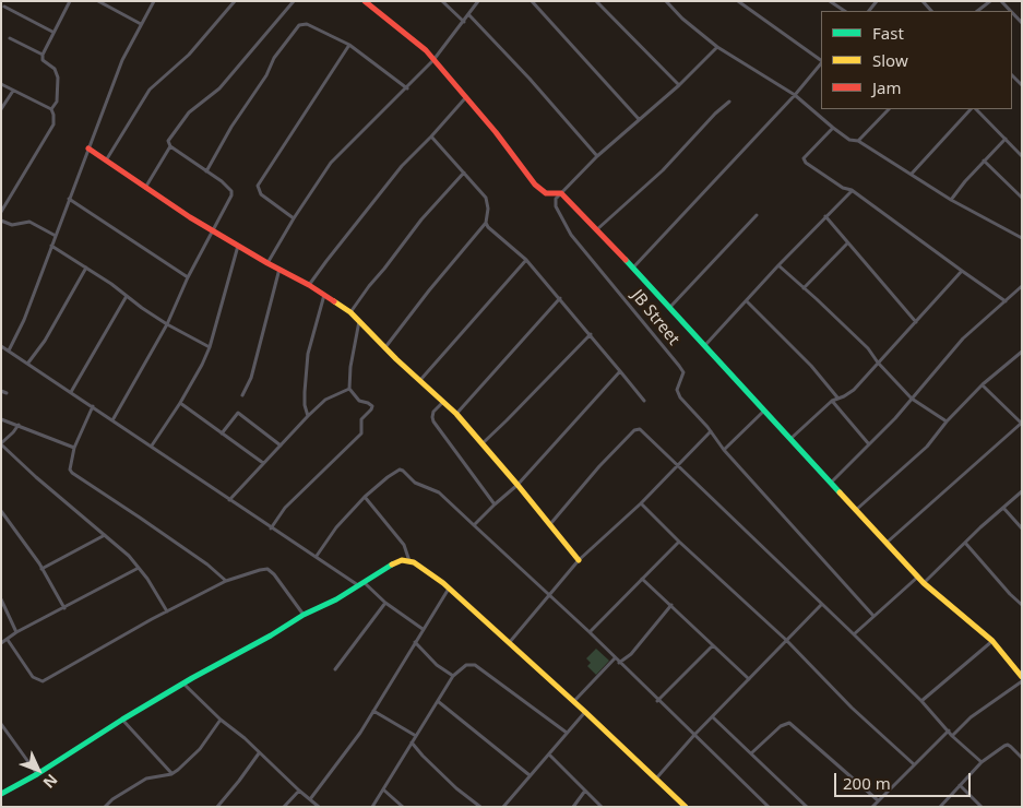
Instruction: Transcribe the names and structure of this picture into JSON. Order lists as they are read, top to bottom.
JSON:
{
  "streets": {
    "street": ["JB Street"]
  },
  "legend": ["Fast", "Slow", "Jam"],
  "scale_bar": "200 m",
  "north": "bottom right"
}
